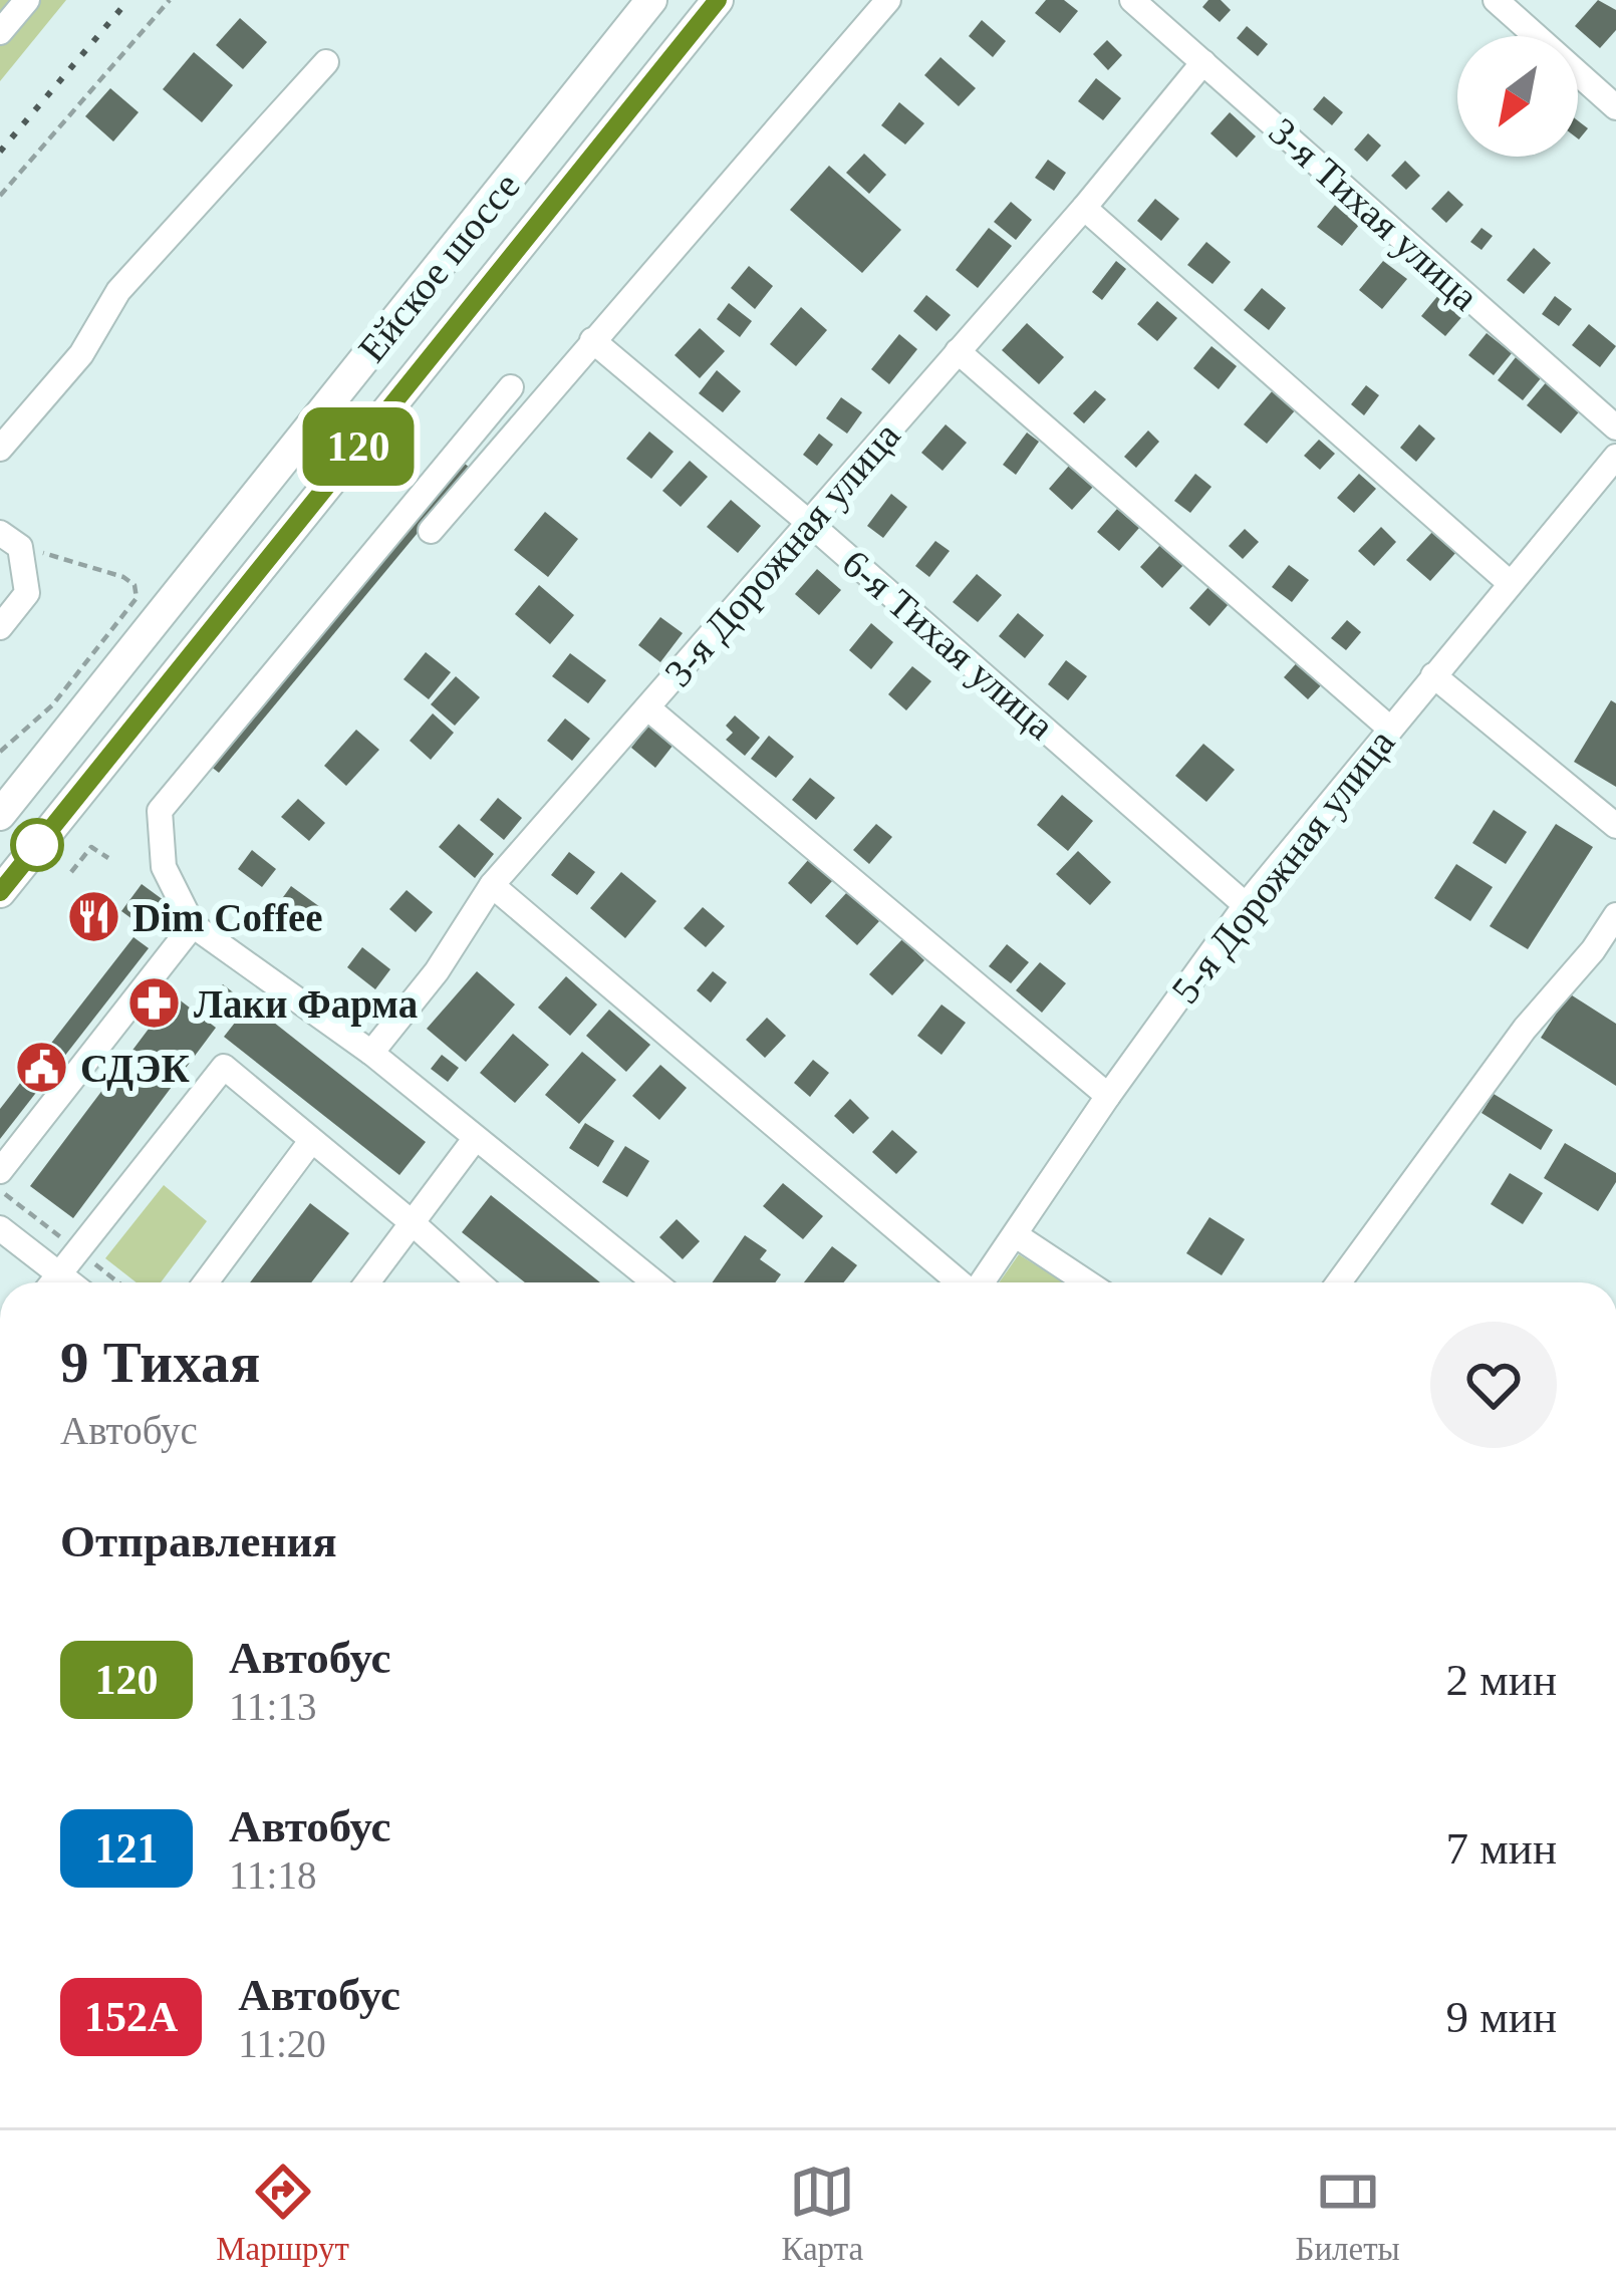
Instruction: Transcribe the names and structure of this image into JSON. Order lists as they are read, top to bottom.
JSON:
{
  "streets": {
    "main road": ["Ейское шоссе"],
    "street": [
      "3-я Тихая улица",
      "3-я Дорожная улица",
      "6-я Тихая улица",
      "5-я Дорожная улица"
    ]
  },
  "crossings": [
    ["3-я Тихая улица", "3-я Дорожная улица"],
    ["3-я Дорожная улица", "6-я Тихая улица"],
    ["6-я Тихая улица", "5-я Дорожная улица"]
  ],
  "places": {
    "restaurant": ["Dim Coffee"],
    "pharmacy": ["Лаки Фарма"],
    "public building": ["СДЭК"]
  },
  "lines": ["bus line 120"],
  "north": "bottom left",
  "page": {
    "on_map": "120",
    "heading": [
      ["9 Тихая", "Автобус"],
      "Отправления"
    ],
    "list": [
      {
        "mark": "120",
        "name": "Автобус",
        "note": "11:13",
        "value": "2 мин"
      },
      {
        "mark": "121",
        "name": "Автобус",
        "note": "11:18",
        "value": "7 мин"
      },
      {
        "mark": "152A",
        "name": "Автобус",
        "note": "11:20",
        "value": "9 мин"
      }
    ],
    "tabs": ["Маршрут", "Карта", "Билеты"]
  }
}
